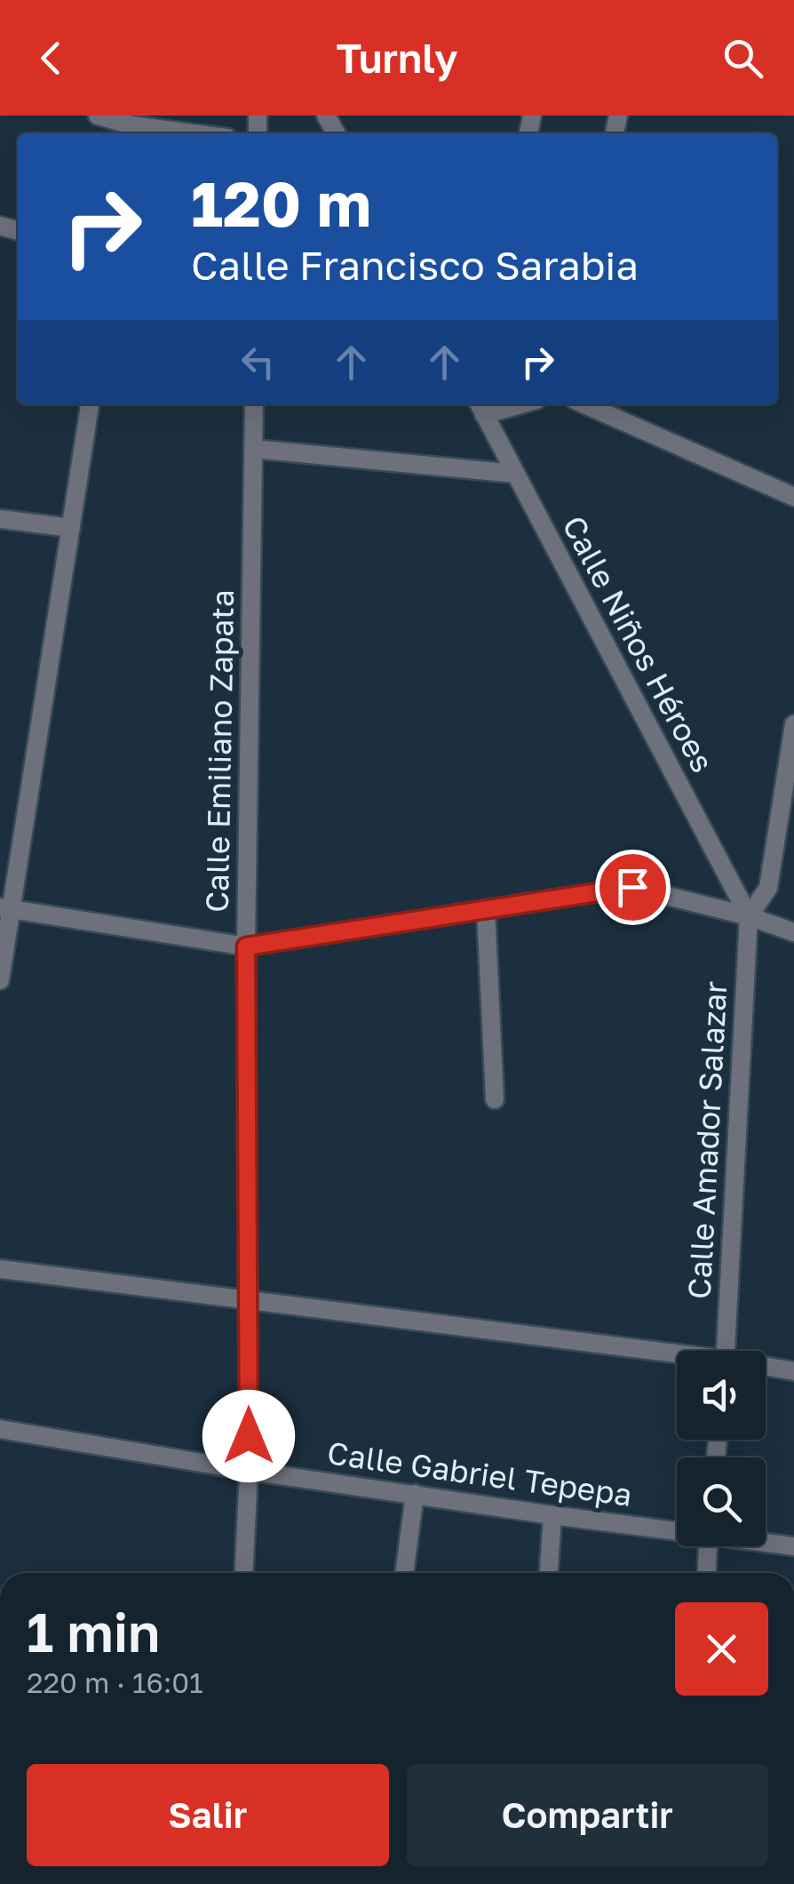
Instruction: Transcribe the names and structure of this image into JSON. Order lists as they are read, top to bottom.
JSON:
{
  "streets": {
    "street": [
      "Calle Niños Héroes",
      "Calle Emiliano Zapata",
      "Calle Amador Salazar",
      "Calle Gabriel Tepepa"
    ]
  },
  "crossings": [
    ["Calle Niños Héroes", "Calle Amador Salazar"],
    ["Calle Emiliano Zapata", "Calle Gabriel Tepepa"]
  ],
  "page": {
    "header": "Turnly",
    "turn": ["120 m", "Calle Francisco Sarabia"],
    "heading": ["1 min", "220 m · 16:01"],
    "buttons": ["Salir", "Compartir"]
  }
}
